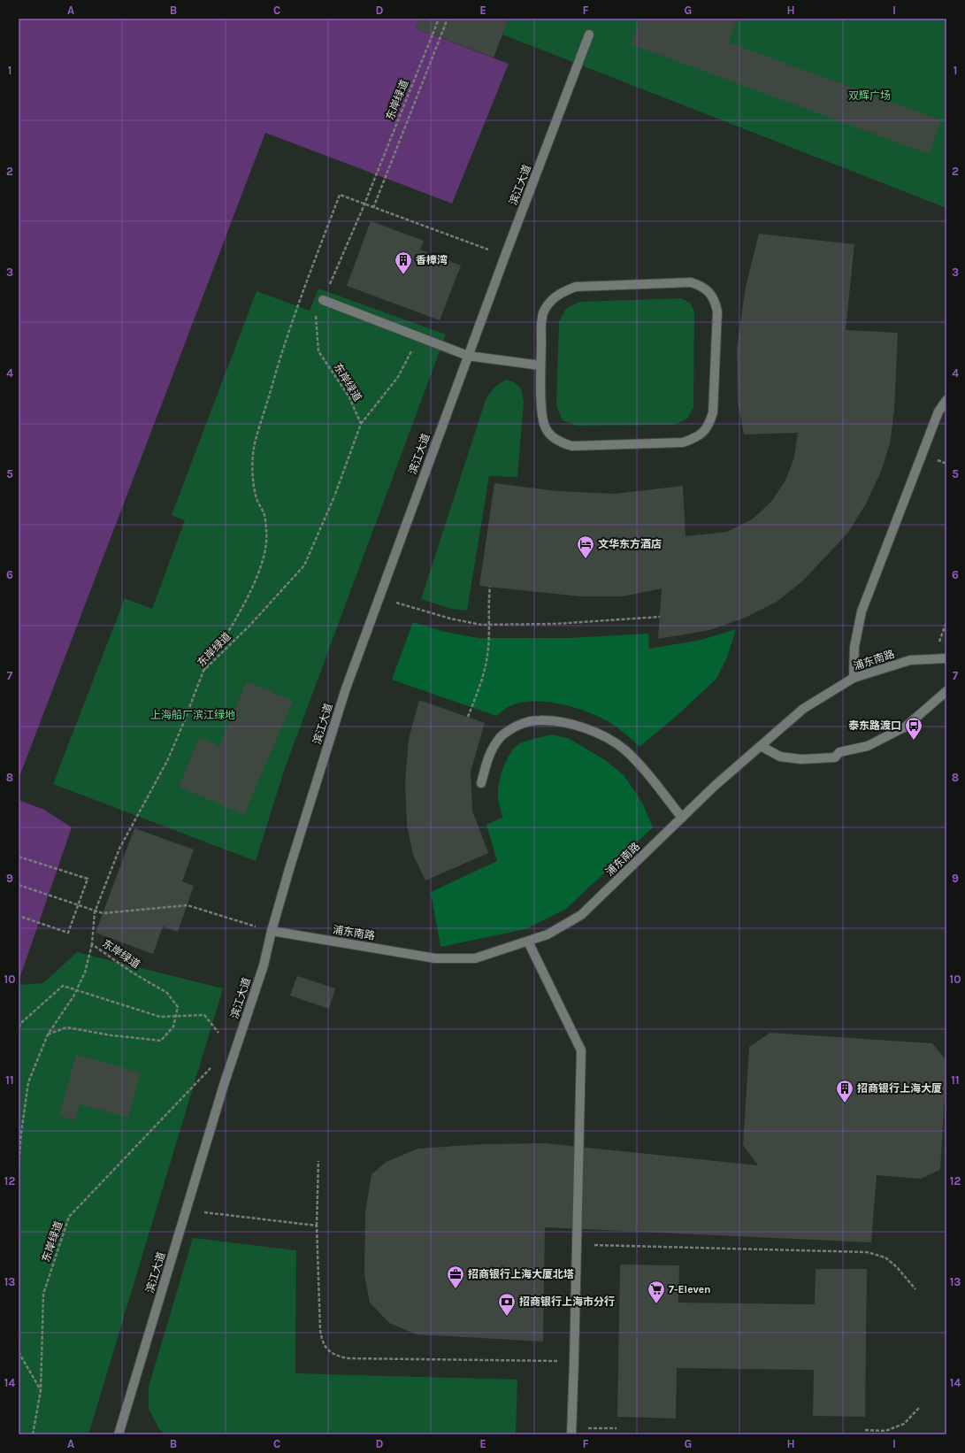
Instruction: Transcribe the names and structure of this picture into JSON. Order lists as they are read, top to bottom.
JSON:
{
  "streets": {
    "street": ["滨江大道", "浦东南路"],
    "path": ["东岸绿道"]
  },
  "crossings": [
    ["滨江大道", "浦东南路"]
  ],
  "parks": ["双辉广场", "上海船厂滨江绿地"],
  "places": {
    "building": ["香樟湾", "招商银行上海大厦"],
    "hotel": ["文华东方酒店"],
    "bus stop": ["泰东路渡口"],
    "office": ["招商银行上海大厦北塔"],
    "supermarket": ["7-Eleven"],
    "bank": ["招商银行上海市分行"]
  },
  "grid": {
    "columns": [
      "A",
      "B",
      "C",
      "D",
      "E",
      "F",
      "G",
      "H",
      "I"
    ],
    "rows": [
      "1",
      "2",
      "3",
      "4",
      "5",
      "6",
      "7",
      "8",
      "9",
      "10",
      "11",
      "12",
      "13",
      "14"
    ]
  }
}
